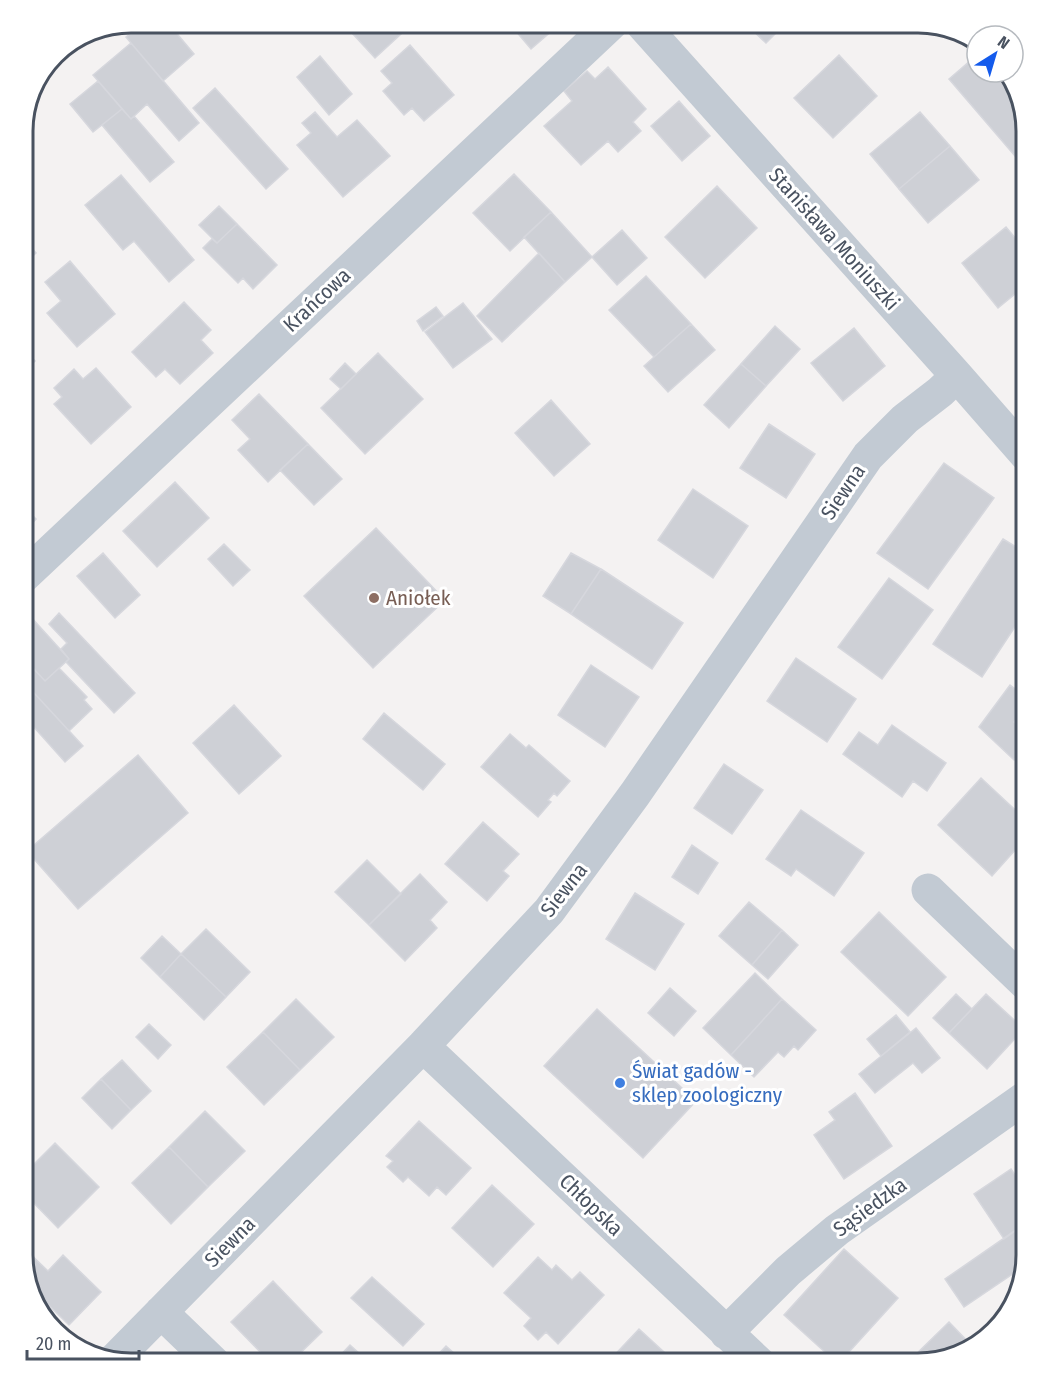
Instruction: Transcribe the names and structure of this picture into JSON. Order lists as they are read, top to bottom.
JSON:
{
  "streets": {
    "street": [
      "Stanisława Moniuszki",
      "Krańcowa",
      "Siewna",
      "Chłopska",
      "Sąsiedzka"
    ]
  },
  "crossings": [
    ["Stanisława Moniuszki", "Siewna"],
    ["Siewna", "Chłopska"],
    ["Chłopska", "Sąsiedzka"]
  ],
  "places": ["Aniołek", "Świat gadów - sklep zoologiczny"],
  "scale_bar": "20 m",
  "north": "top right"
}
